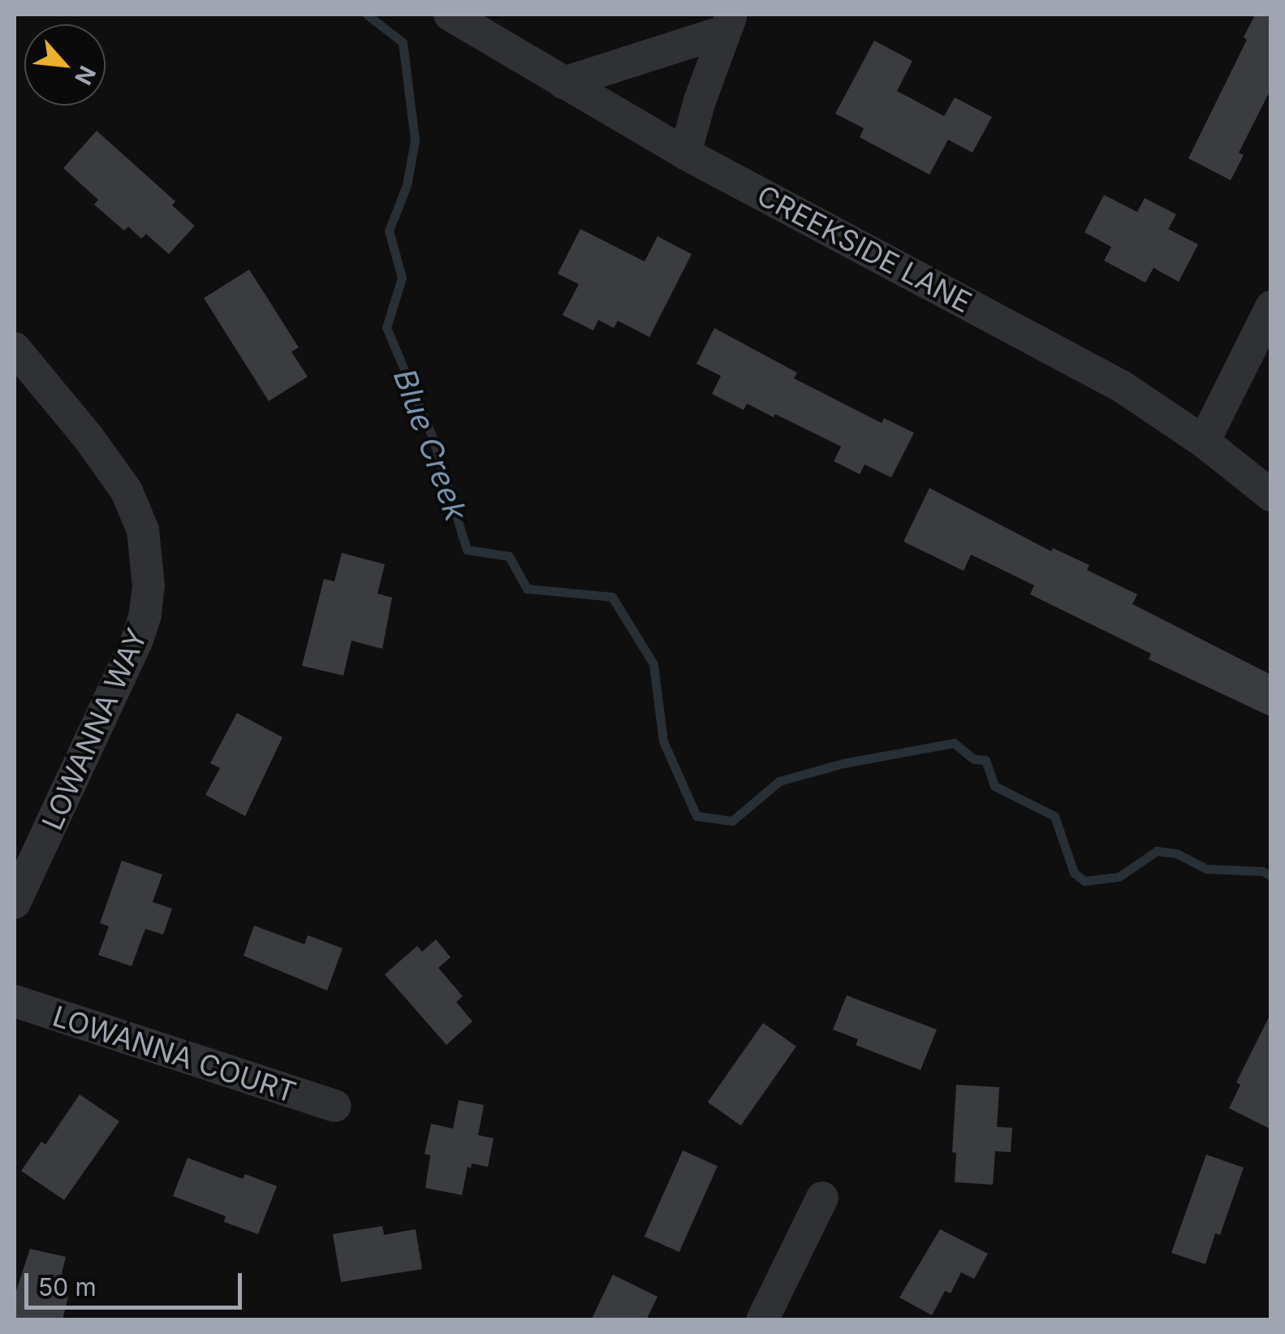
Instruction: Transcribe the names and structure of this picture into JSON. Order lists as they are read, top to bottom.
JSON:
{
  "streets": {
    "street": ["CREEKSIDE LANE", "LOWANNA WAY", "LOWANNA COURT"]
  },
  "water": ["Blue Creek"],
  "scale_bar": "50 m",
  "north": "bottom right"
}
